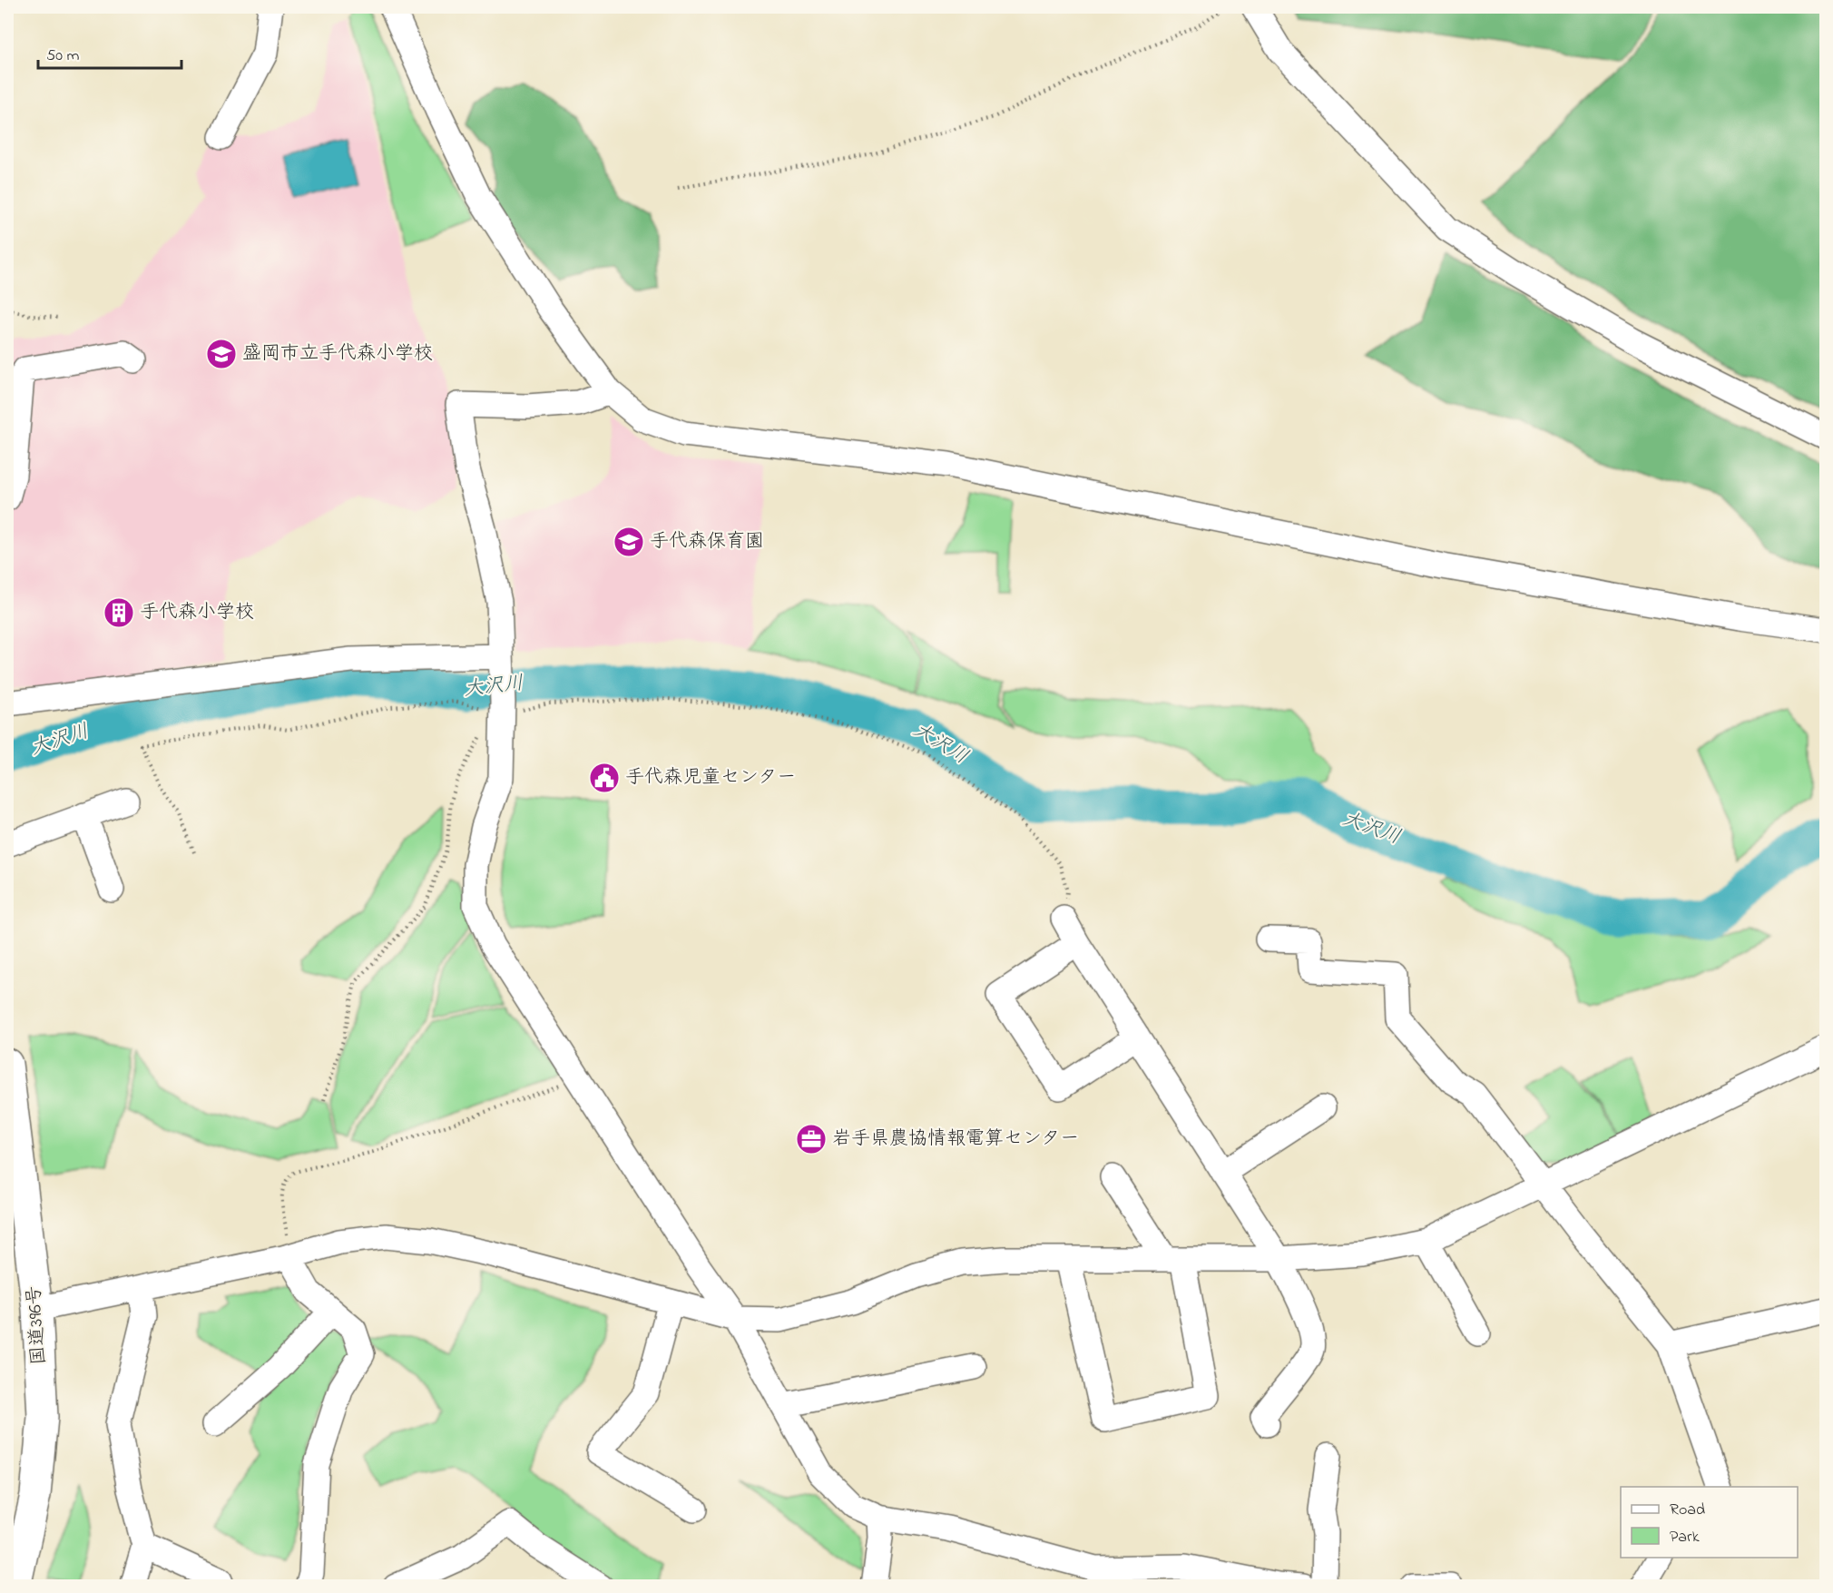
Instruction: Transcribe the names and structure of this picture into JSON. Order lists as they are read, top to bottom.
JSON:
{
  "streets": {
    "highway": ["国道396号"]
  },
  "water": ["大沢川"],
  "places": {
    "school or university": ["盛岡市立手代森小学校", "手代森保育園"],
    "building": ["手代森小学校"],
    "public building": ["手代森児童センター"],
    "office": ["岩手県農協情報電算センター"]
  },
  "legend": ["Road", "Park"],
  "scale_bar": "50 m"
}
